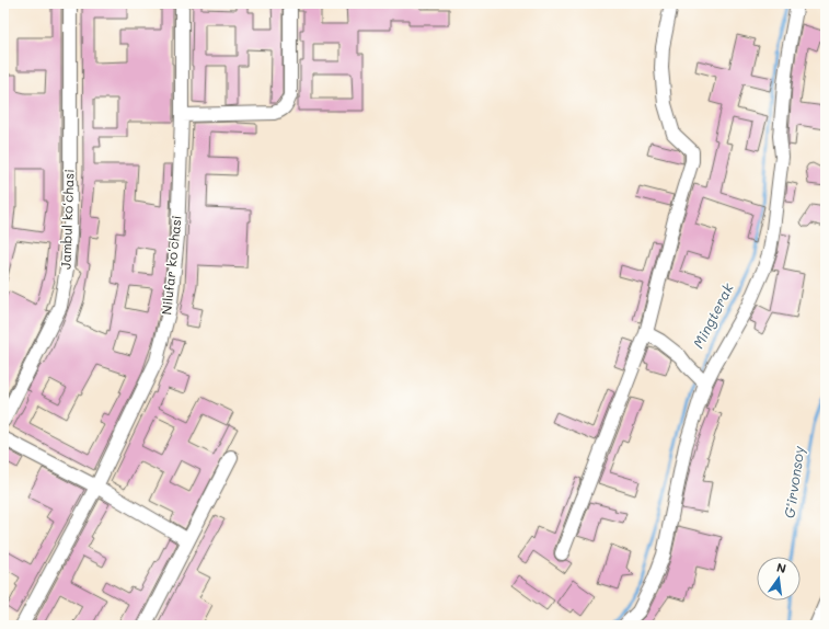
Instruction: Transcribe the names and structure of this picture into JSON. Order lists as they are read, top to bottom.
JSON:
{
  "streets": {
    "street": ["Jambul koʻchasi", "Nilufar koʻchasi"]
  },
  "water": ["Mingterak", "G‘irvonsoy"],
  "north": "top"
}
